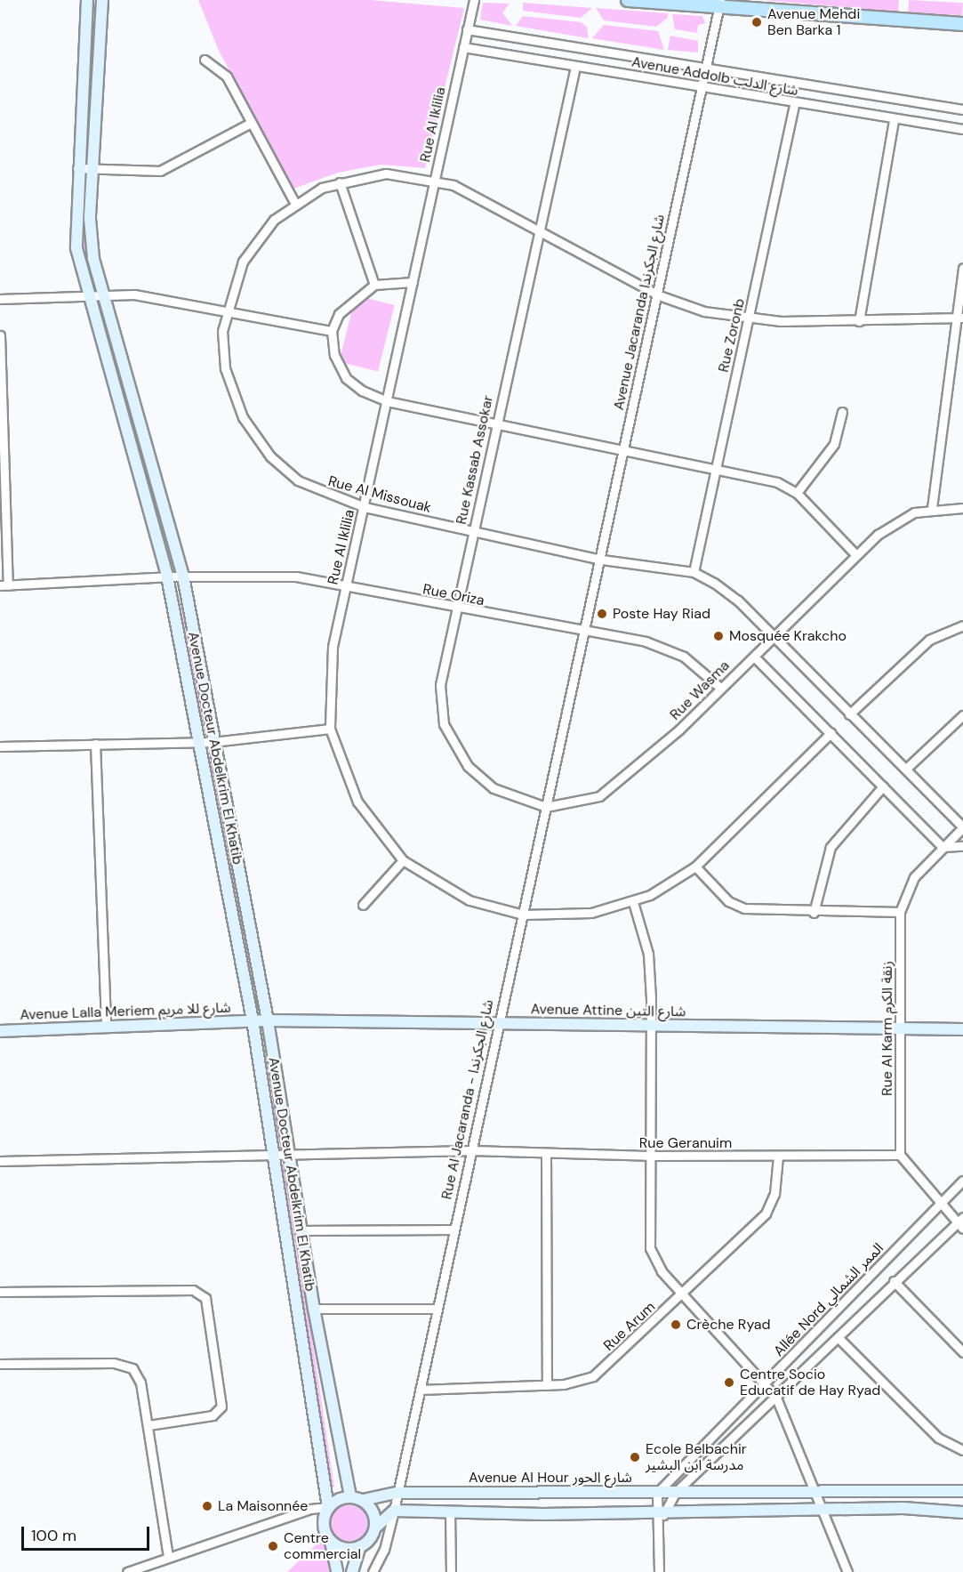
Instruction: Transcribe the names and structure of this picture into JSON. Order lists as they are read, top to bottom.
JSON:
{
  "streets": {
    "main road": [
      "Avenue Docteur Abdelkrim El Khatib",
      "Avenue Attine شارع التين",
      "Avenue Lalla Meriem شارع للا مريم",
      "Avenue Al Hour شارع الحور"
    ],
    "street": [
      "Avenue Addolb شارع الدلب",
      "Rue Al Iklilia",
      "Avenue Jacaranda شارع الجكرندا",
      "Rue Zoronb",
      "Rue Kassab Assokar",
      "Rue Al Missouak",
      "Rue Oriza",
      "Rue Wasma",
      "Rue Al Karm زنقة الكرم",
      "Rue Al Jacaranda - شارع الجكرندا",
      "Rue Geranuim",
      "Allée Nord الممر الشمالي",
      "Rue Arum"
    ]
  },
  "crossings": [
    ["Avenue Addolb شارع الدلب", "Rue Al Iklilia"],
    ["Avenue Addolb شارع الدلب", "Avenue Jacaranda شارع الجكرندا"],
    ["Avenue Addolb شارع الدلب", "Rue Zoronb"],
    ["Avenue Addolb شارع الدلب", "Rue Kassab Assokar"],
    ["Rue Al Iklilia", "Rue Al Missouak"],
    ["Rue Al Iklilia", "Rue Oriza"],
    ["Rue Al Iklilia", "Rue Al Jacaranda - شارع الجكرندا"],
    ["Avenue Jacaranda شارع الجكرندا", "Rue Al Missouak"],
    ["Avenue Jacaranda شارع الجكرندا", "Rue Oriza"],
    ["Avenue Jacaranda شارع الجكرندا", "Rue Al Jacaranda - شارع الجكرندا"],
    ["Rue Zoronb", "Rue Al Missouak"],
    ["Rue Kassab Assokar", "Rue Al Missouak"],
    ["Rue Kassab Assokar", "Rue Oriza"],
    ["Rue Kassab Assokar", "Rue Wasma"],
    ["Rue Kassab Assokar", "Rue Al Jacaranda - شارع الجكرندا"],
    ["Rue Oriza", "Rue Wasma"],
    ["Rue Oriza", "Avenue Docteur Abdelkrim El Khatib"],
    ["Rue Oriza", "Rue Al Jacaranda - شارع الجكرندا"],
    ["Rue Wasma", "Rue Al Jacaranda - شارع الجكرندا"],
    ["Avenue Docteur Abdelkrim El Khatib", "Avenue Attine شارع التين"],
    ["Avenue Docteur Abdelkrim El Khatib", "Avenue Lalla Meriem شارع للا مريم"],
    ["Avenue Docteur Abdelkrim El Khatib", "Rue Geranuim"],
    ["Avenue Docteur Abdelkrim El Khatib", "Avenue Al Hour شارع الحور"],
    ["Avenue Attine شارع التين", "Avenue Lalla Meriem شارع للا مريم"],
    ["Avenue Attine شارع التين", "Rue Al Karm زنقة الكرم"],
    ["Avenue Attine شارع التين", "Rue Al Jacaranda - شارع الجكرندا"],
    ["Rue Al Karm زنقة الكرم", "Rue Geranuim"],
    ["Rue Al Jacaranda - شارع الجكرندا", "Rue Geranuim"],
    ["Rue Al Jacaranda - شارع الجكرندا", "Rue Arum"],
    ["Rue Al Jacaranda - شارع الجكرندا", "Avenue Al Hour شارع الحور"],
    ["Rue Geranuim", "Rue Arum"],
    ["Allée Nord الممر الشمالي", "Avenue Al Hour شارع الحور"]
  ],
  "places": [
    "Avenue Mehdi Ben Barka 1",
    "Poste Hay Riad",
    "Mosquée Krakcho",
    "Crèche Ryad",
    "Centre Socio Educatif de Hay Ryad",
    "Ecole Belbachir مدرسة ابن البشير",
    "La Maisonnée",
    "Centre commercial"
  ],
  "scale_bar": "100 m"
}
